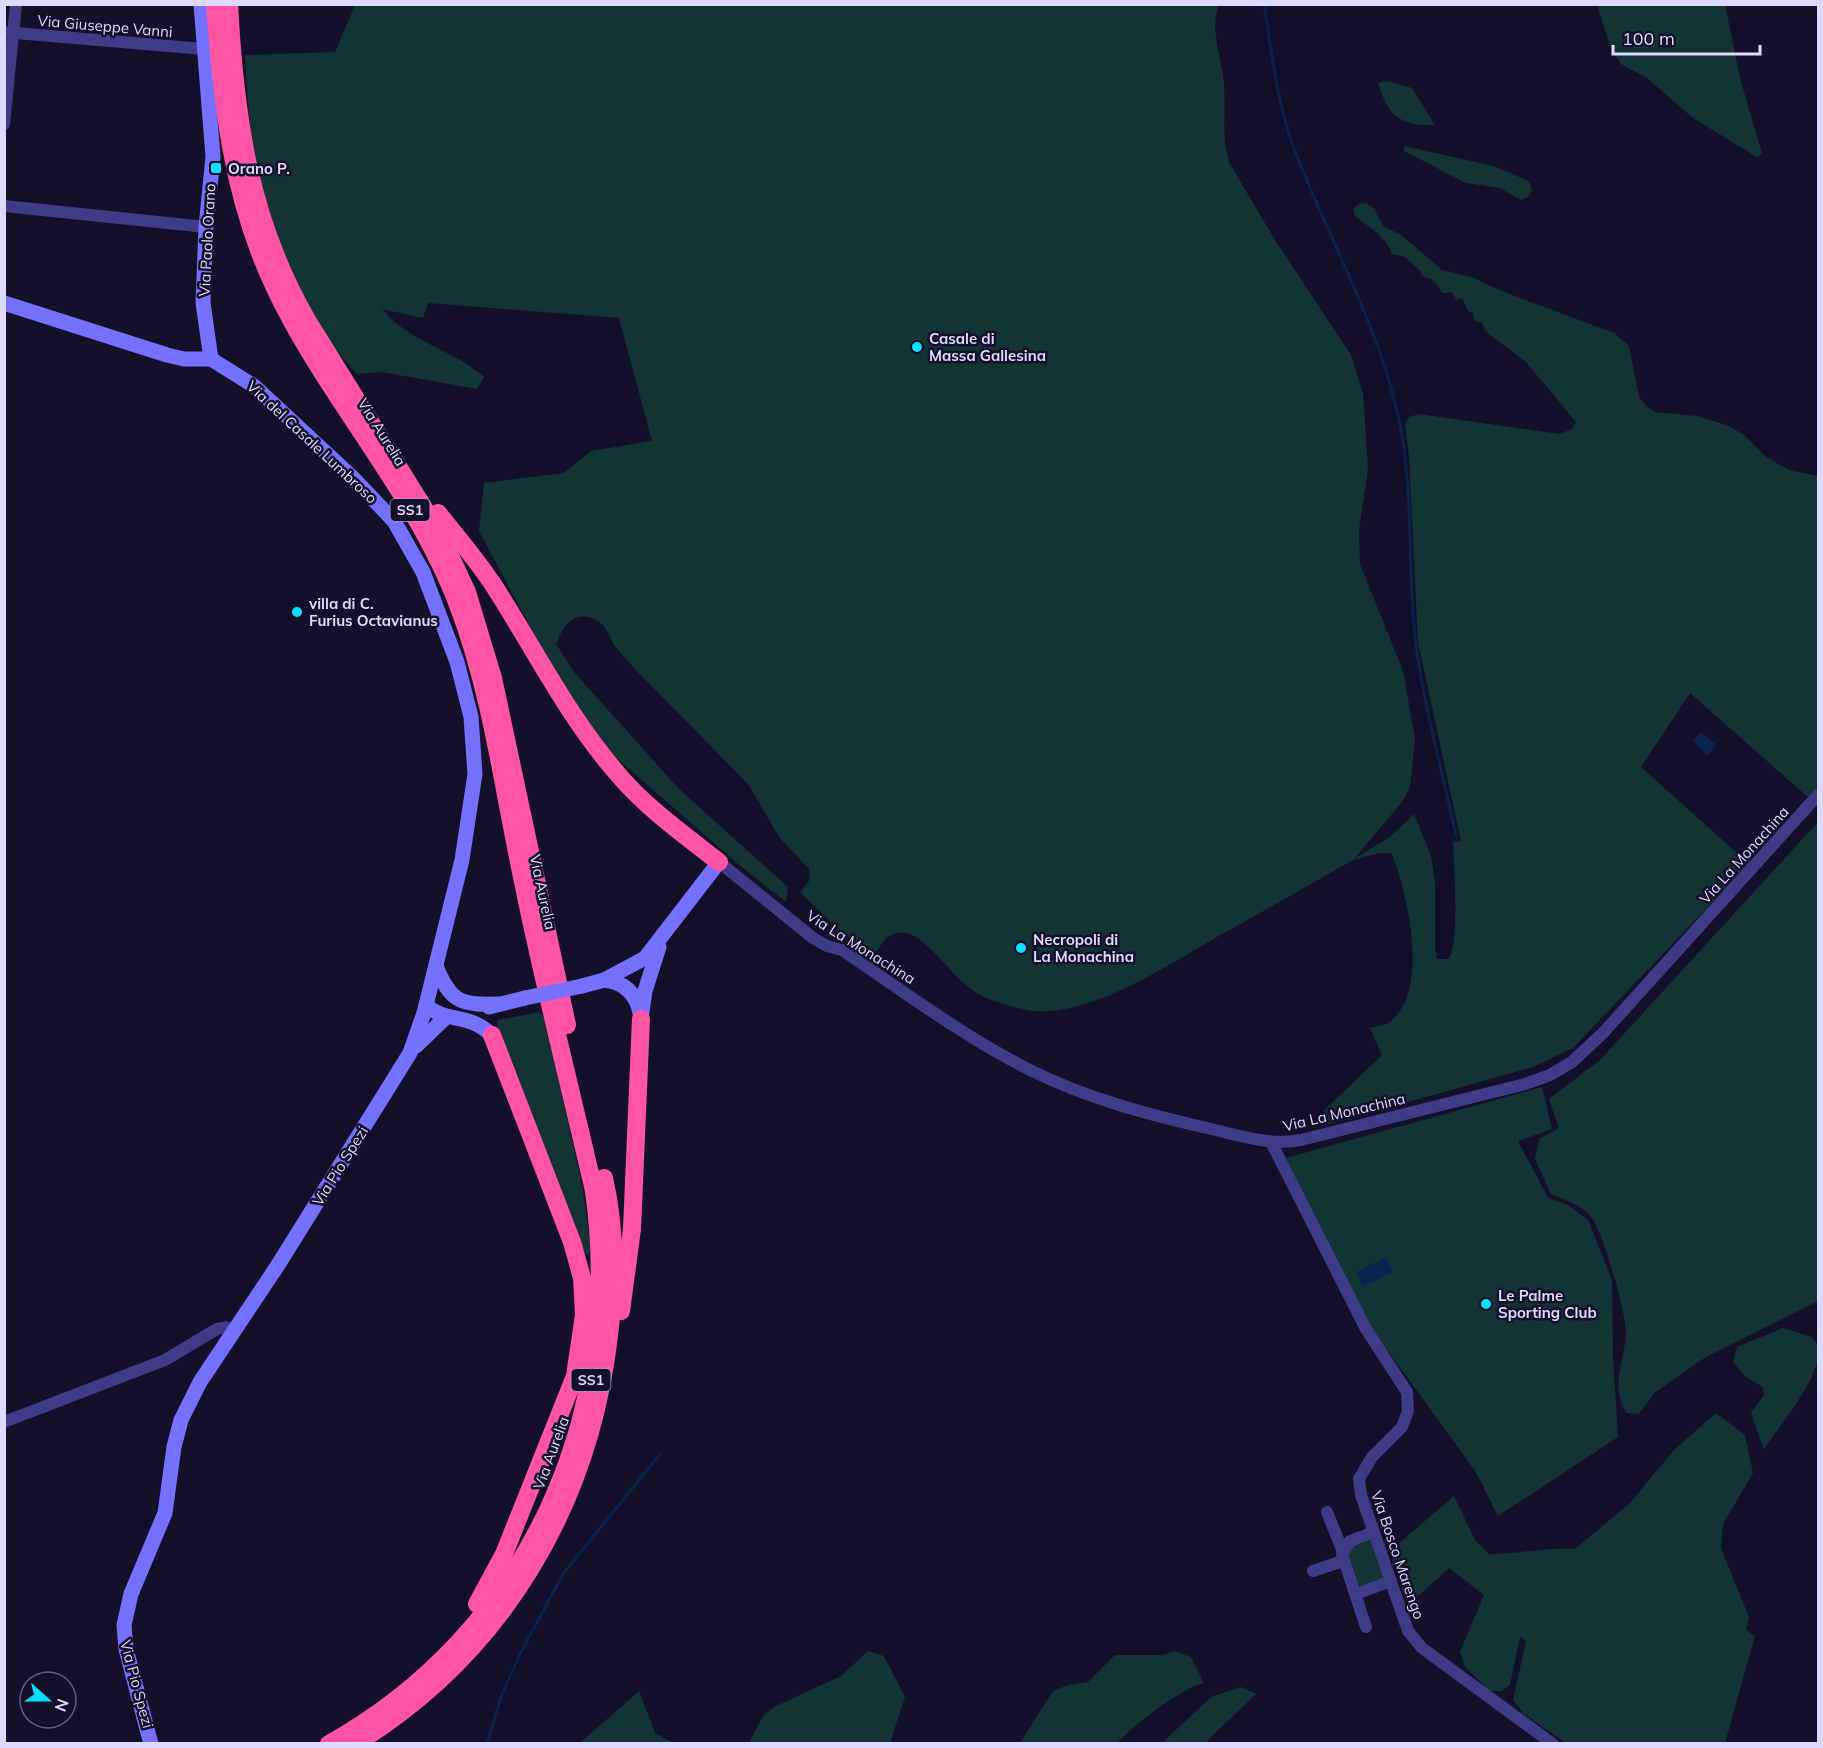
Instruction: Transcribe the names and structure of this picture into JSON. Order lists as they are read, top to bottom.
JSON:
{
  "streets": {
    "highway": ["Via Aurelia", "SS1"],
    "street": [
      "Via Giuseppe Vanni",
      "Via Paolo Orano",
      "Via del Casale Lumbroso",
      "Via La Monachina",
      "Via Pio Spezi",
      "Via Bosco Marengo"
    ]
  },
  "crossings": [
    ["Via Giuseppe Vanni", "Via Paolo Orano"],
    ["Via Paolo Orano", "Via del Casale Lumbroso"],
    ["Via del Casale Lumbroso", "Via Pio Spezi"],
    ["Via La Monachina", "Via Bosco Marengo"]
  ],
  "places": {
    "transit": ["Orano P."],
    "other": [
      "Casale di Massa Gallesina",
      "villa di C. Furius Octavianus",
      "Necropoli di La Monachina",
      "Le Palme Sporting Club"
    ]
  },
  "scale_bar": "100 m",
  "north": "right"
}
